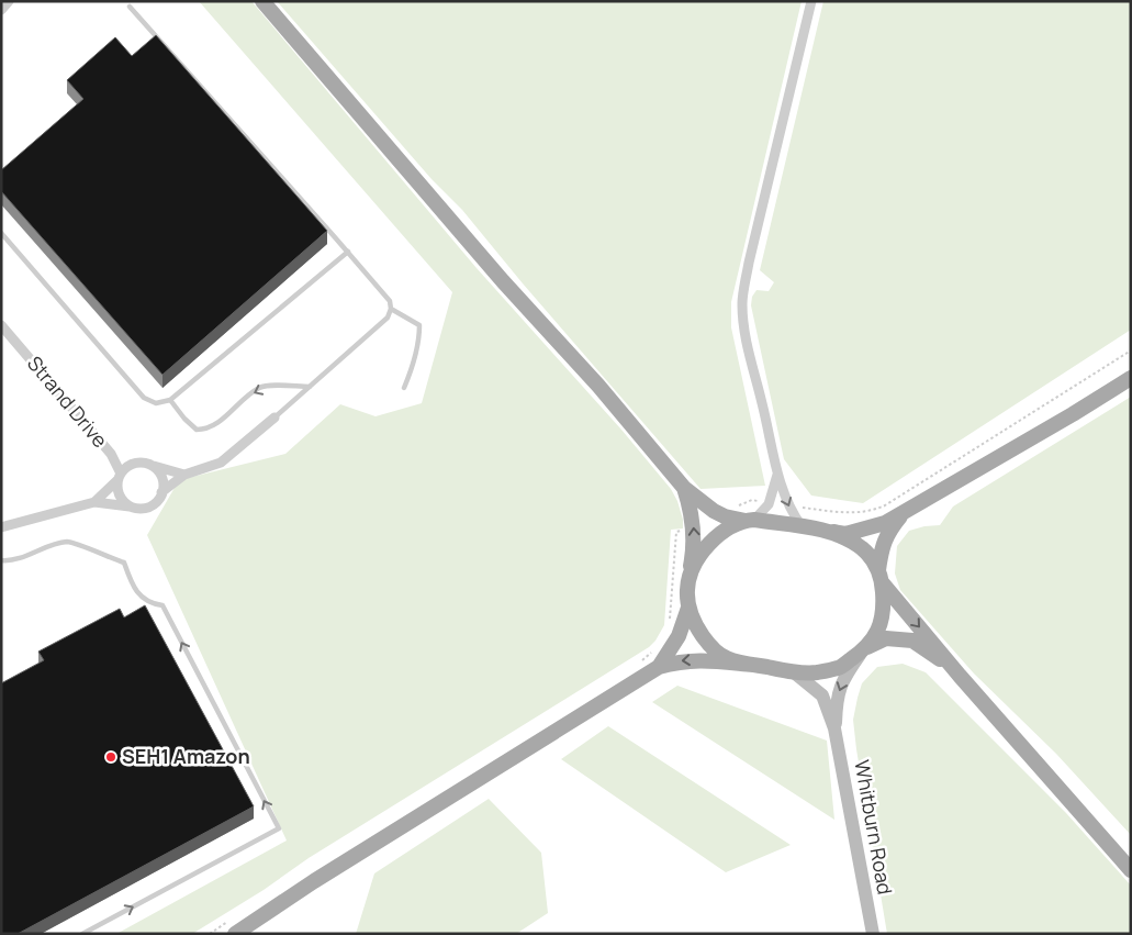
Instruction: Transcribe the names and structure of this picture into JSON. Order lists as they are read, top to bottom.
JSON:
{
  "streets": {
    "main road": ["Whitburn Road"],
    "street": ["Strand Drive"]
  },
  "places": ["SEH1 Amazon"]
}
